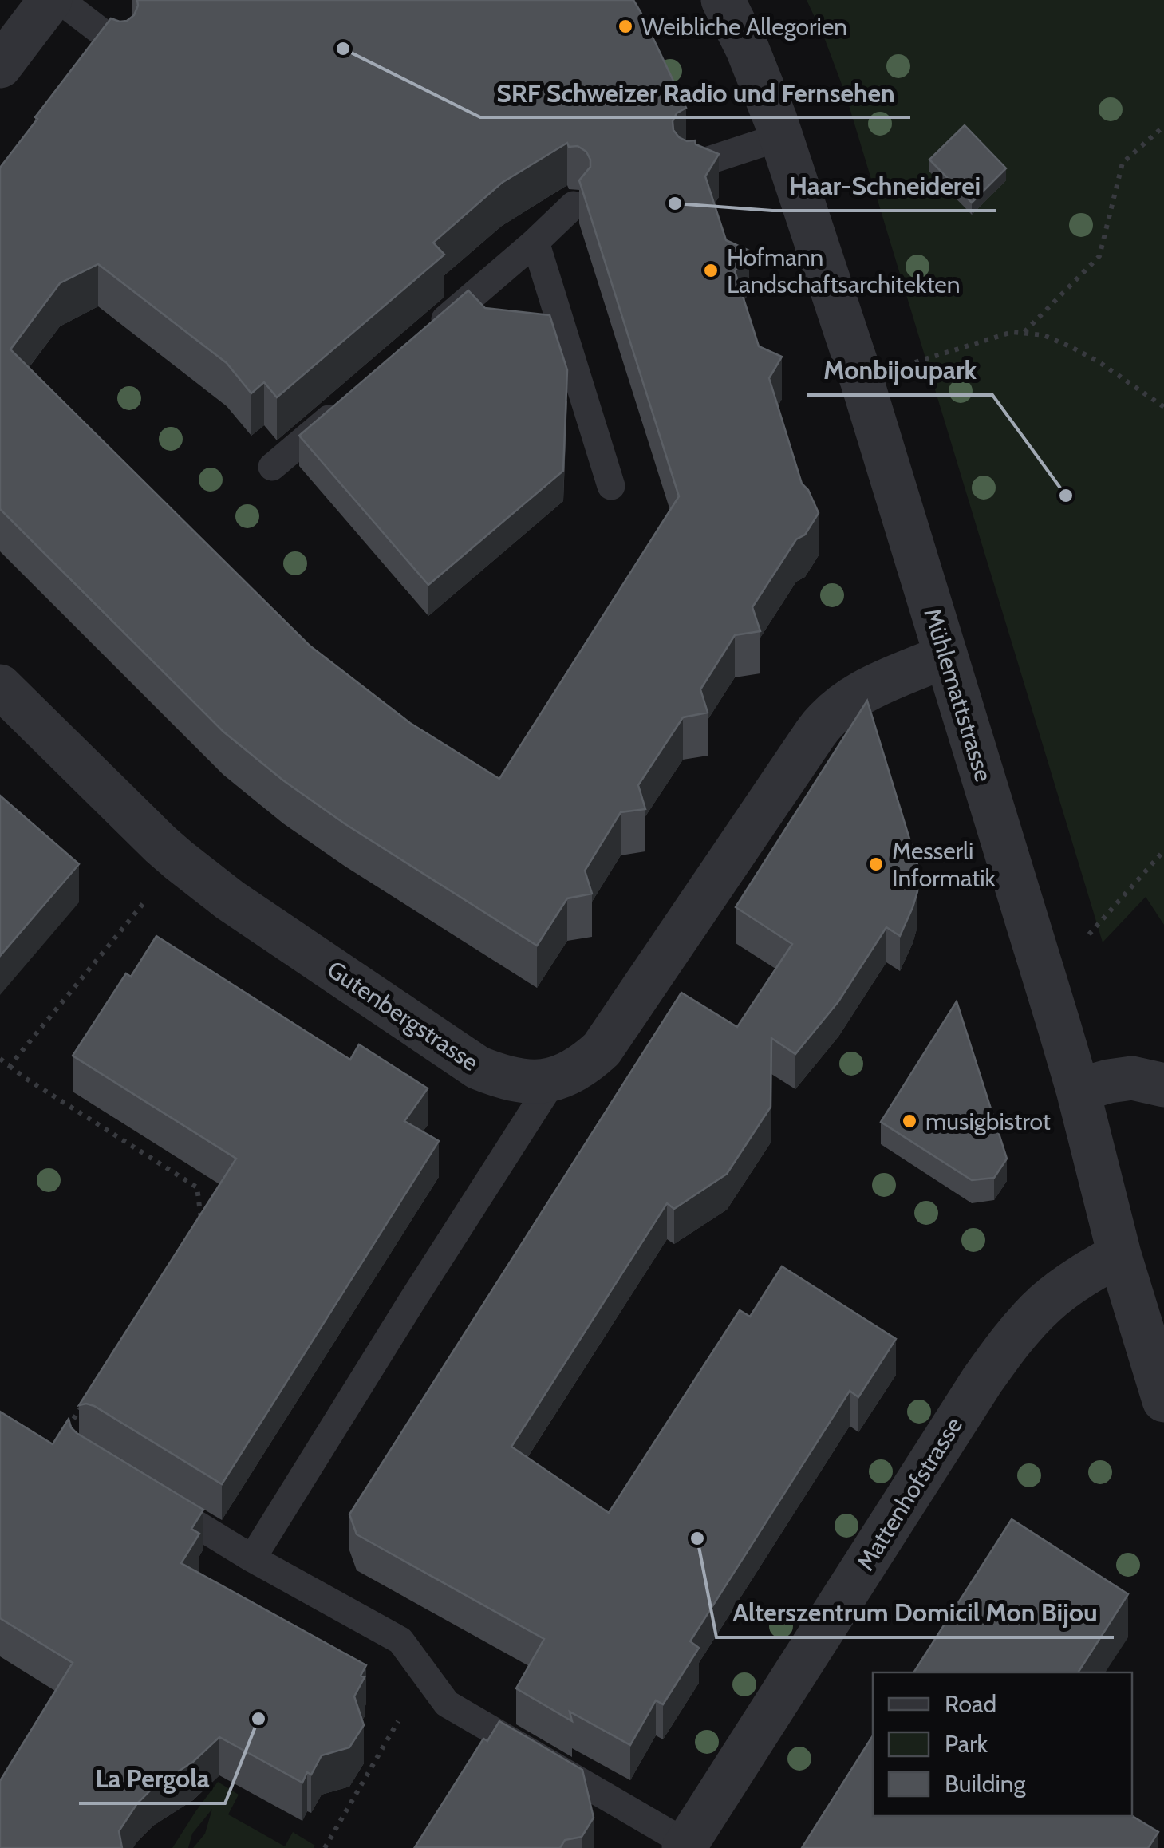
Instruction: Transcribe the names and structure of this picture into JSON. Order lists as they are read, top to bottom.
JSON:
{
  "streets": {
    "street": ["Mühlemattstrasse", "Gutenbergstrasse", "Mattenhofstrasse"]
  },
  "crossings": [
    ["Mühlemattstrasse", "Gutenbergstrasse"],
    ["Mühlemattstrasse", "Mattenhofstrasse"]
  ],
  "places": [
    "Weibliche Allegorien",
    "SRF Schweizer Radio und Fernsehen",
    "Haar-Schneiderei",
    "Hofmann Landschaftsarchitekten",
    "Monbijoupark",
    "Messerli Informatik",
    "musigbistrot",
    "Alterszentrum Domicil Mon Bijou",
    "La Pergola"
  ],
  "legend": ["Road", "Park", "Building"]
}
